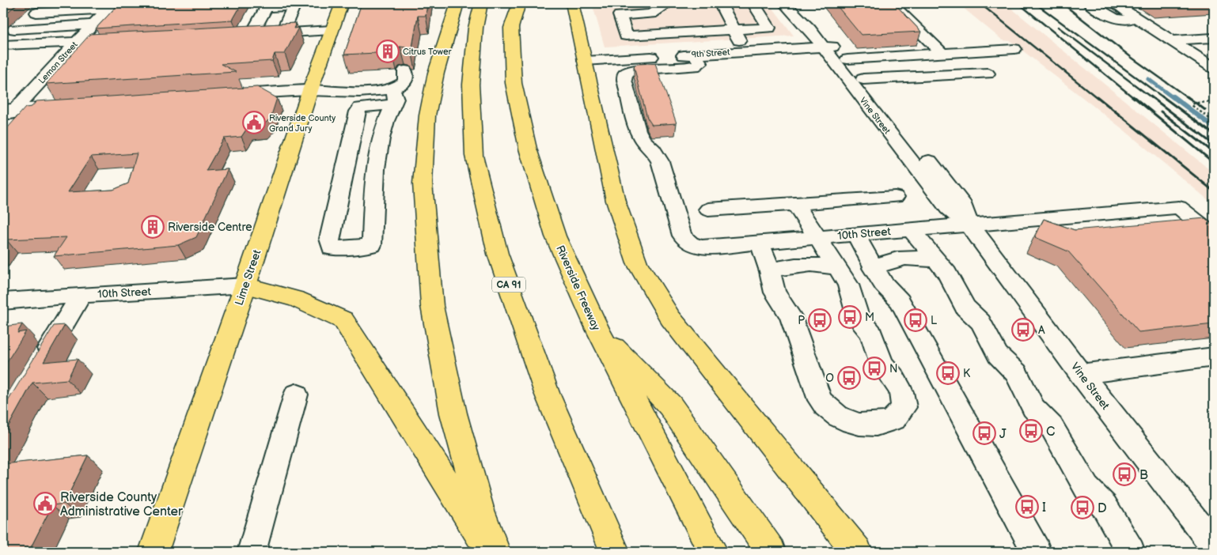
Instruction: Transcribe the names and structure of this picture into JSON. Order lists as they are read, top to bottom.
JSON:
{
  "streets": {
    "main road": ["Lime Street", "CA 91", "Riverside Freeway"],
    "street": [
      "9th Street",
      "Lemon Street",
      "Vine Street",
      "10th Street"
    ]
  },
  "crossings": [
    ["9th Street", "Vine Street"],
    ["9th Street", "10th Street"],
    ["Vine Street", "10th Street"],
    ["10th Street", "Lime Street"]
  ],
  "places": {
    "building": ["Citrus Tower", "Riverside Centre"],
    "public building": ["Riverside County Grand Jury", "Riverside County Administrative Center"],
    "bus stop": [
      "M",
      "P",
      "L",
      "A",
      "N",
      "K",
      "O",
      "C",
      "J",
      "B",
      "I",
      "D"
    ]
  }
}
